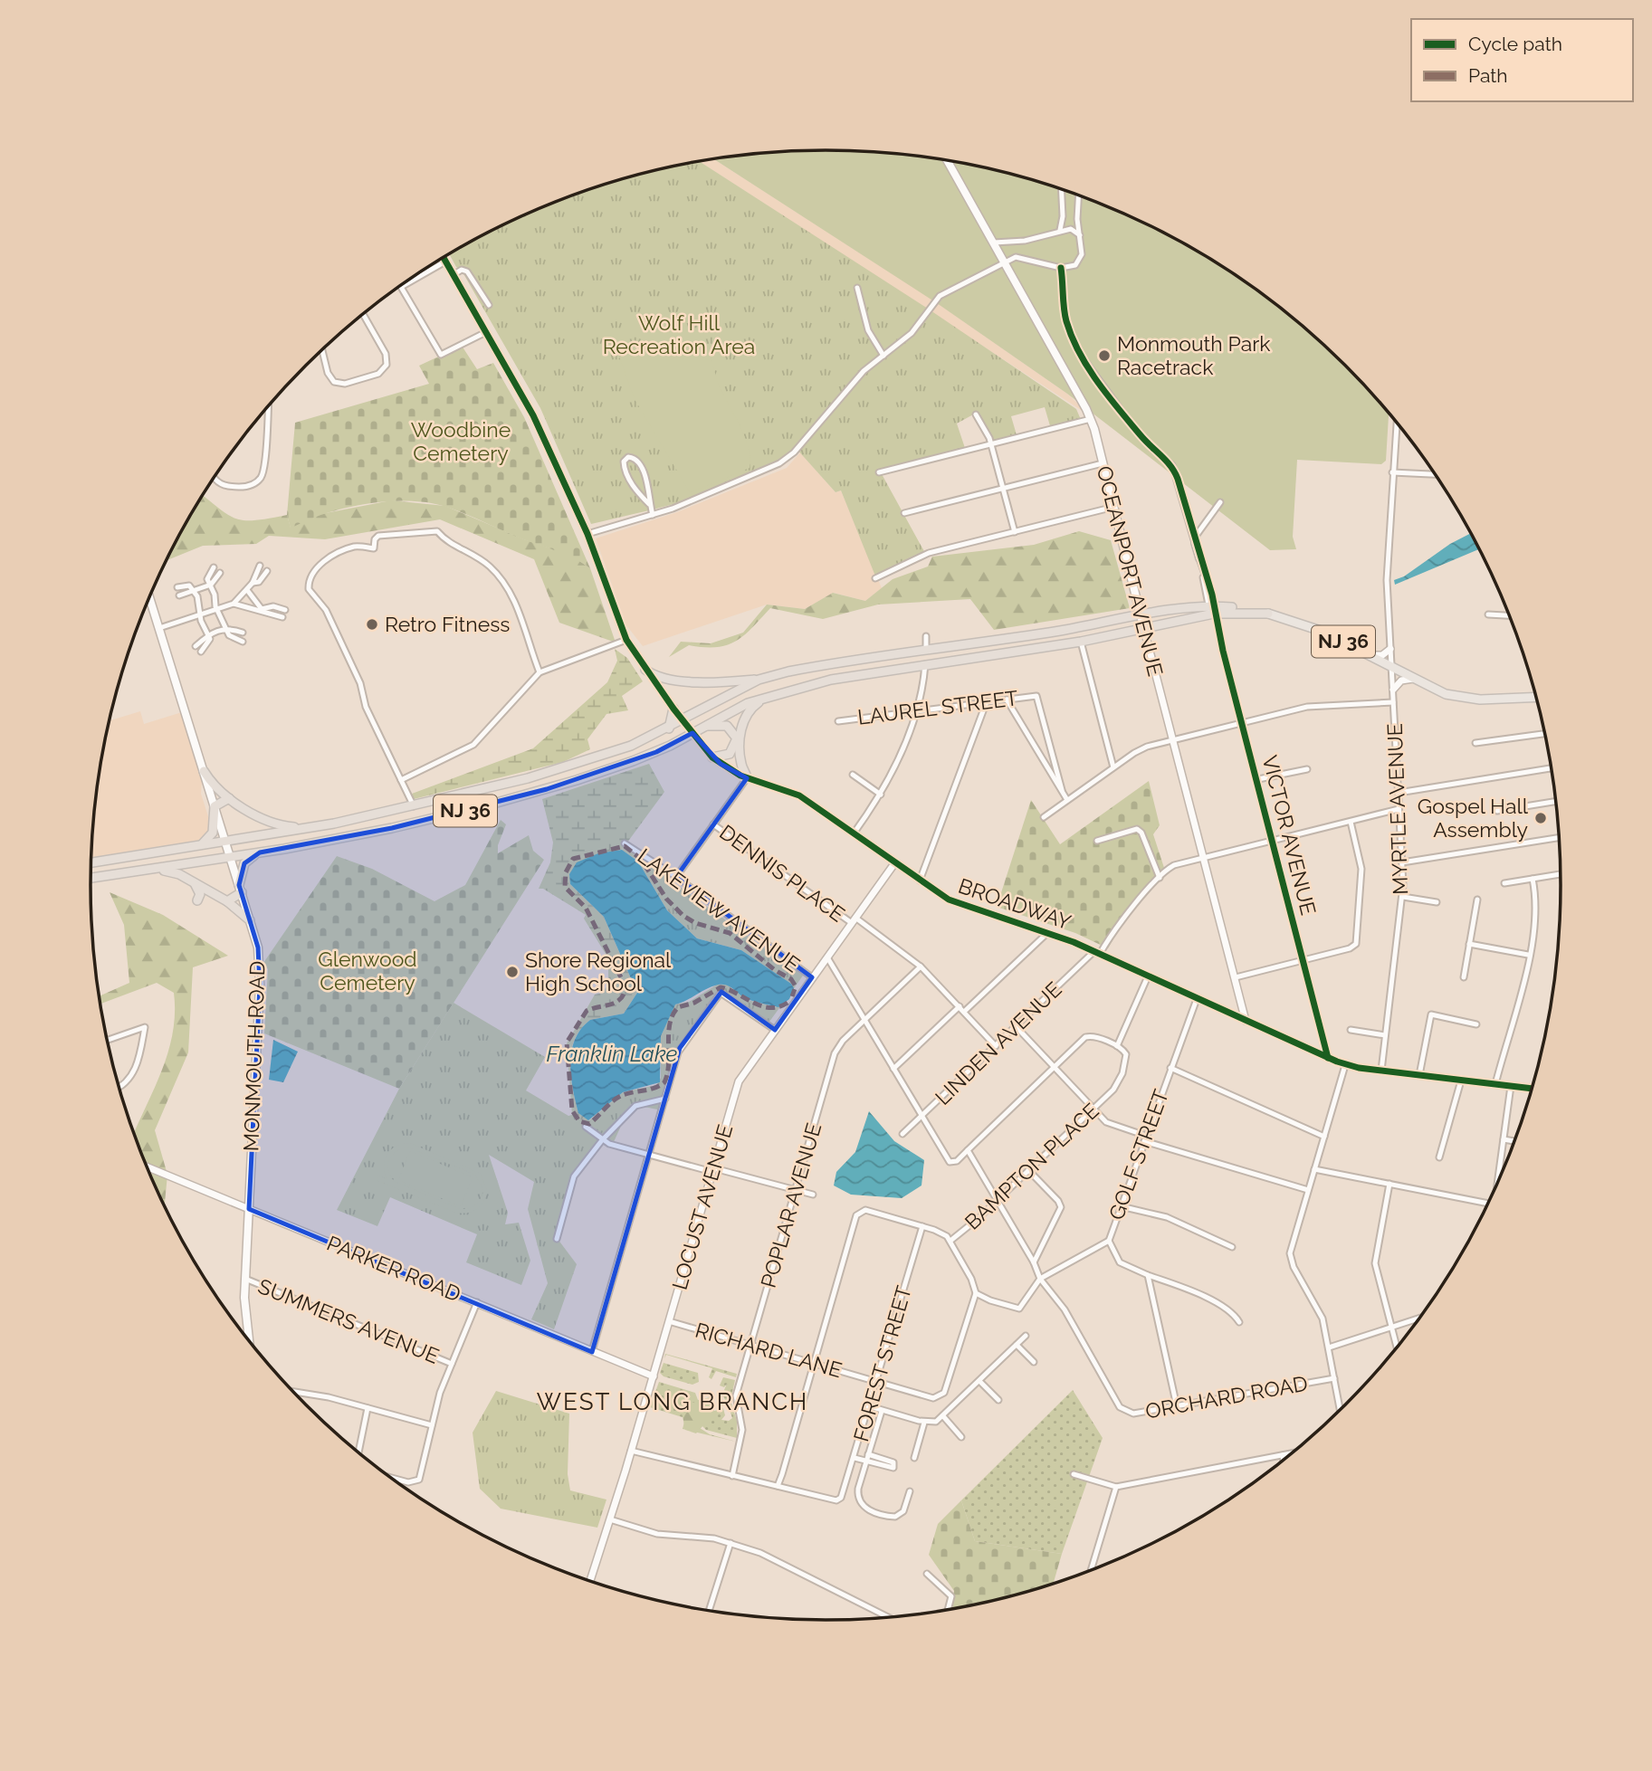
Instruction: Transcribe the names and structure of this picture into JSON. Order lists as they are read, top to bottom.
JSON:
{
  "streets": {
    "highway": ["NJ 36"],
    "main road": ["OCEANPORT AVENUE", "MONMOUTH ROAD"],
    "street": [
      "LAUREL STREET",
      "MYRTLE AVENUE",
      "VICTOR AVENUE",
      "DENNIS PLACE",
      "BROADWAY",
      "LAKEVIEW AVENUE",
      "LINDEN AVENUE",
      "GOLF STREET",
      "BAMPTON PLACE",
      "POPLAR AVENUE",
      "LOCUST AVENUE",
      "PARKER ROAD",
      "SUMMERS AVENUE",
      "RICHARD LANE",
      "FOREST STREET",
      "ORCHARD ROAD"
    ]
  },
  "crossings": [
    ["OCEANPORT AVENUE", "NJ 36"],
    ["OCEANPORT AVENUE", "BROADWAY"],
    ["OCEANPORT AVENUE", "LINDEN AVENUE"],
    ["NJ 36", "MYRTLE AVENUE"],
    ["NJ 36", "VICTOR AVENUE"],
    ["NJ 36", "BROADWAY"],
    ["NJ 36", "MONMOUTH ROAD"],
    ["MYRTLE AVENUE", "BROADWAY"],
    ["MYRTLE AVENUE", "LINDEN AVENUE"],
    ["VICTOR AVENUE", "BROADWAY"],
    ["VICTOR AVENUE", "LINDEN AVENUE"],
    ["DENNIS PLACE", "LINDEN AVENUE"],
    ["DENNIS PLACE", "POPLAR AVENUE"],
    ["DENNIS PLACE", "LOCUST AVENUE"],
    ["BROADWAY", "LINDEN AVENUE"],
    ["BROADWAY", "GOLF STREET"],
    ["BROADWAY", "LOCUST AVENUE"],
    ["LAKEVIEW AVENUE", "LOCUST AVENUE"],
    ["MONMOUTH ROAD", "PARKER ROAD"],
    ["MONMOUTH ROAD", "SUMMERS AVENUE"],
    ["BAMPTON PLACE", "RICHARD LANE"],
    ["BAMPTON PLACE", "ORCHARD ROAD"],
    ["POPLAR AVENUE", "RICHARD LANE"],
    ["LOCUST AVENUE", "PARKER ROAD"],
    ["LOCUST AVENUE", "RICHARD LANE"],
    ["RICHARD LANE", "FOREST STREET"]
  ],
  "districts": ["WEST LONG BRANCH"],
  "water": ["Franklin Lake"],
  "parks": ["Wolf Hill Recreation Area", "Woodbine Cemetery", "Glenwood Cemetery"],
  "places": [
    "Monmouth Park Racetrack",
    "Retro Fitness",
    "Gospel Hall Assembly",
    "Shore Regional High School"
  ],
  "legend": ["Cycle path", "Path"]
}
